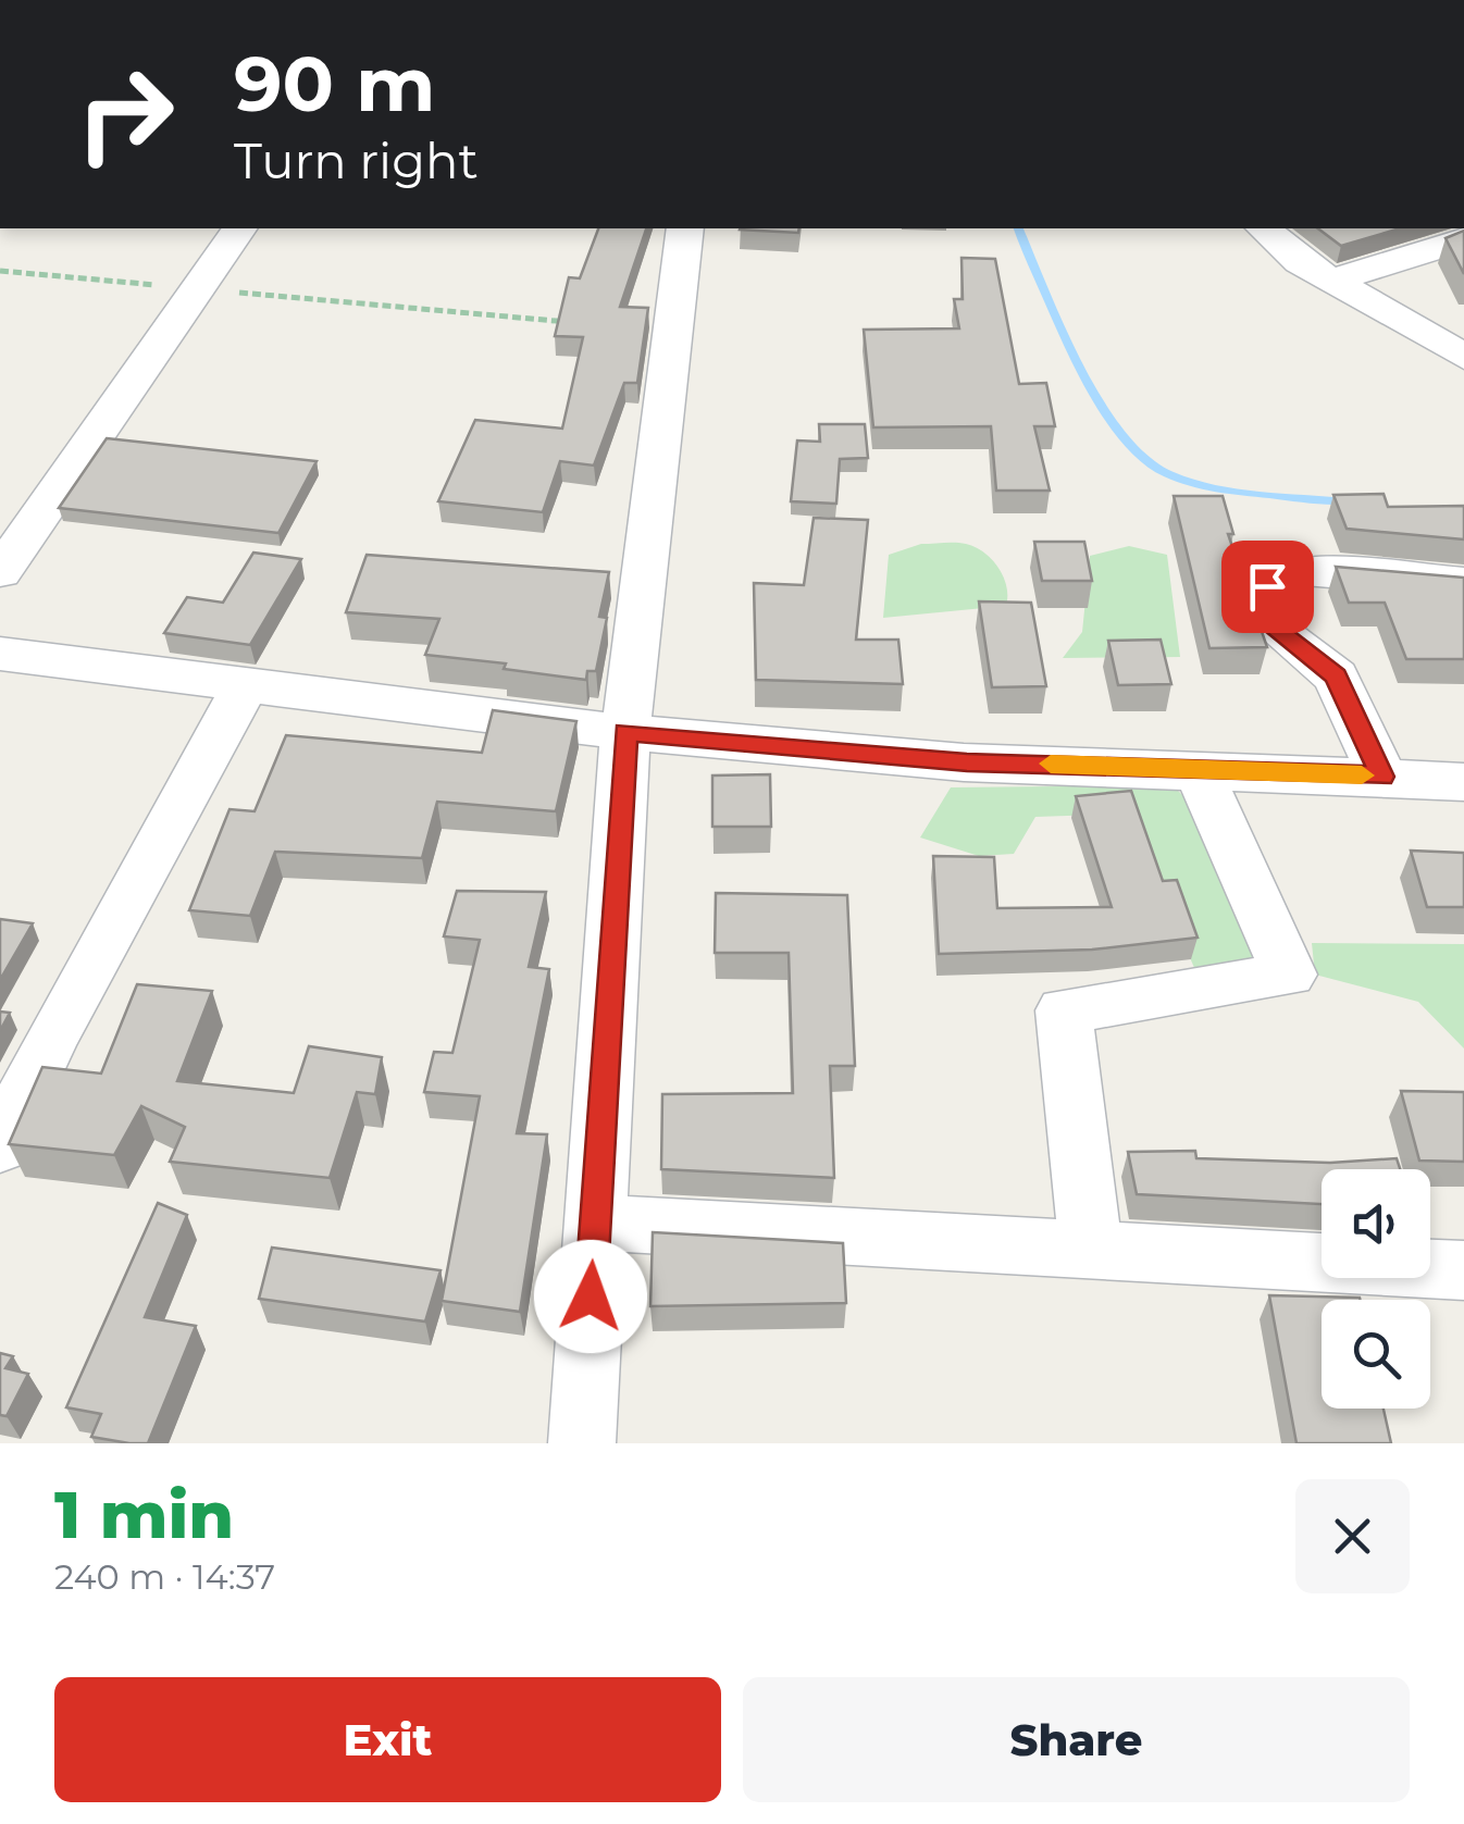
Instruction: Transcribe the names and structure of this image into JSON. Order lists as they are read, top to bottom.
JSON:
{
  "page": {
    "turn": ["90 m", "Turn right"],
    "heading": ["1 min", "240 m · 14:37"],
    "buttons": ["Exit", "Share"]
  }
}
